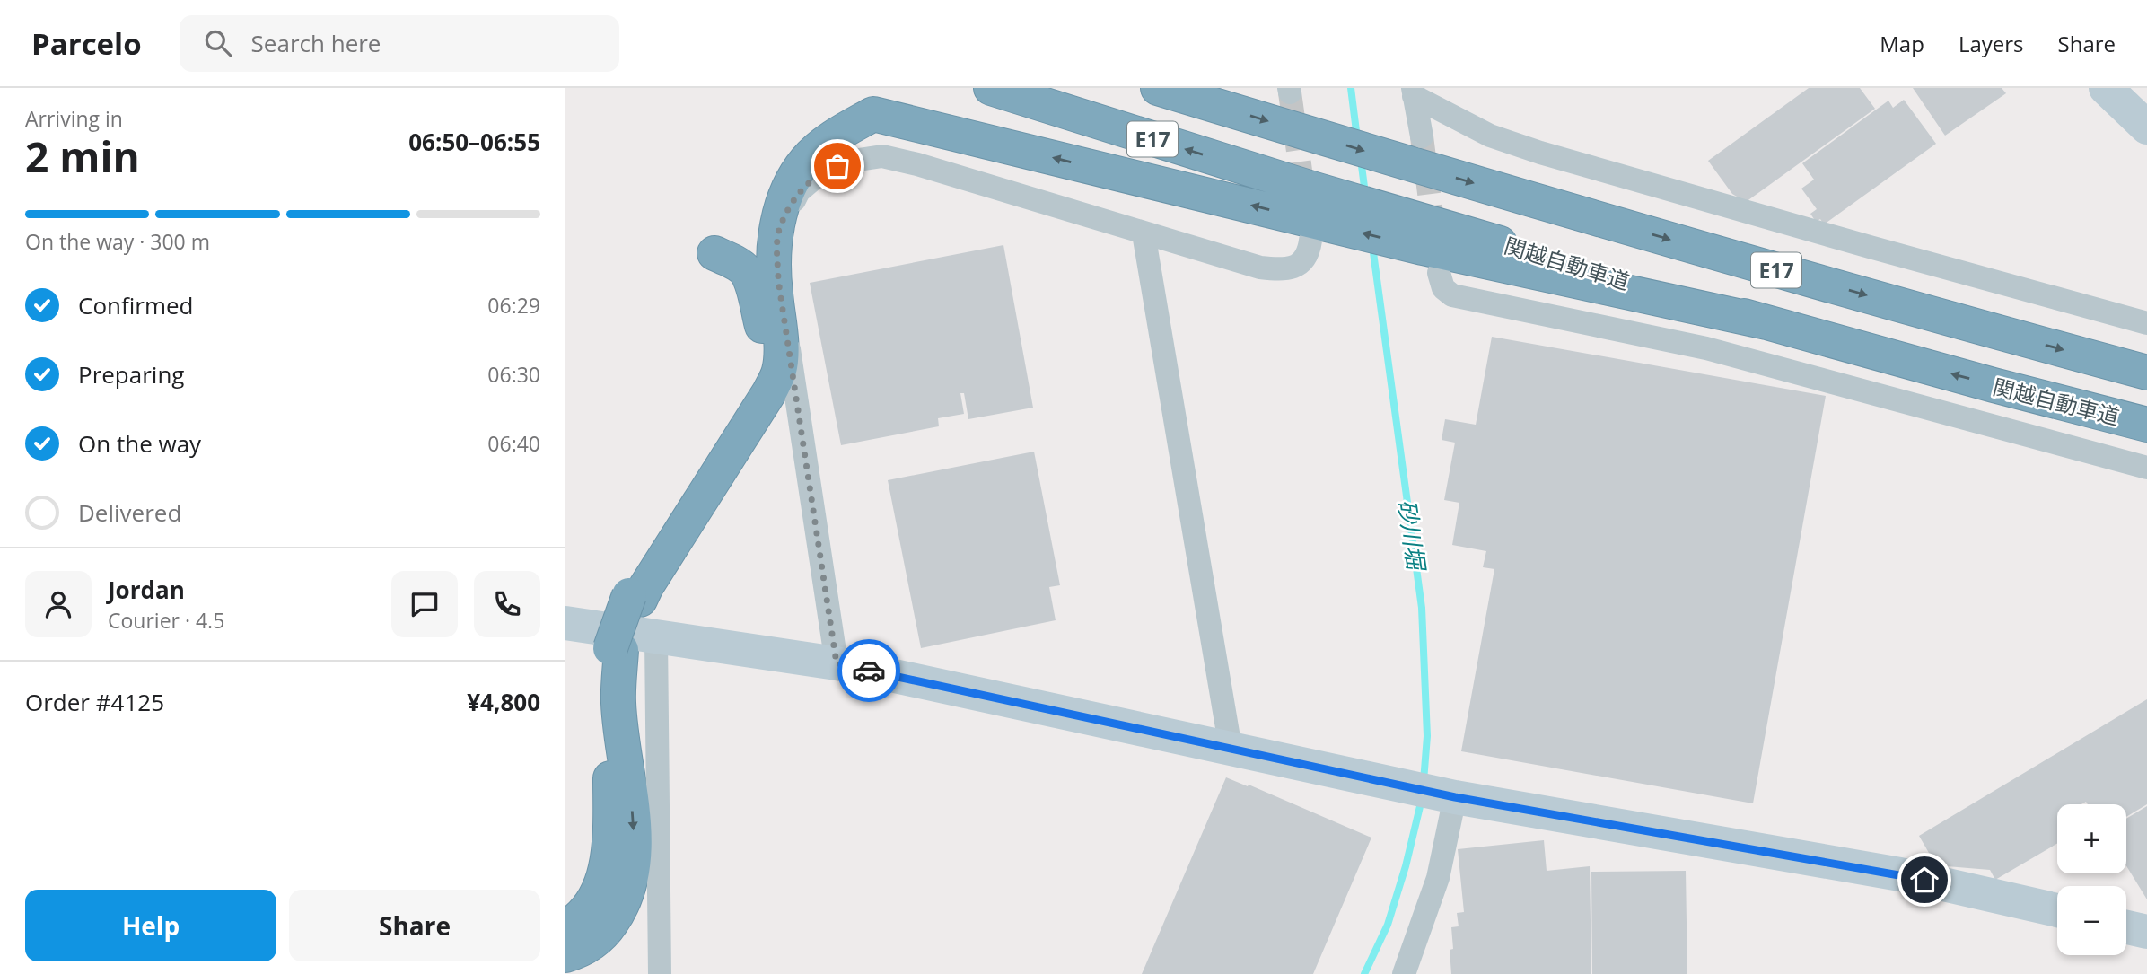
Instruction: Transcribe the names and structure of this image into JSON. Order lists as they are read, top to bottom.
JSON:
{
  "streets": {
    "highway": ["E17", "関越自動車道"]
  },
  "crossings": [
    ["E17", "関越自動車道"]
  ],
  "water": ["砂川堀"],
  "page": {
    "header": "Parcelo",
    "search": "Search here",
    "nav": ["Map", "Layers", "Share"],
    "heading": ["2 min", "Arriving in", "06:50–06:55"],
    "panel": [
      "Jordan",
      "Courier · 4.5",
      "Order #4125",
      "¥4,800"
    ],
    "bar": "On the way · 300 m",
    "list": [
      ["Confirmed", "06:29"],
      ["Preparing", "06:30"],
      ["On the way", "06:40"],
      "Delivered"
    ],
    "map_buttons": ["+", "−"],
    "buttons": ["Help", "Share"]
  }
}
